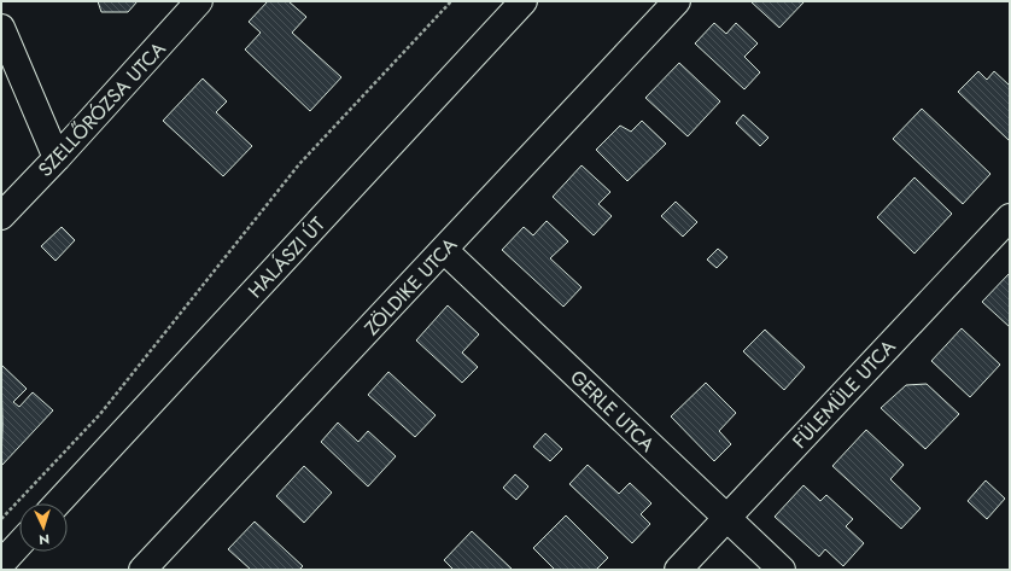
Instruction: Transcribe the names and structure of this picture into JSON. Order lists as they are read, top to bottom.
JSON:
{
  "streets": {
    "street": [
      "SZELLŐRÓZSA UTCA",
      "HALÁSZI ÚT",
      "ZÖLDIKE UTCA",
      "FÜLEMÜLE UTCA",
      "GERLE UTCA"
    ]
  },
  "crossings": [
    ["ZÖLDIKE UTCA", "GERLE UTCA"],
    ["FÜLEMÜLE UTCA", "GERLE UTCA"]
  ],
  "north": "bottom"
}
